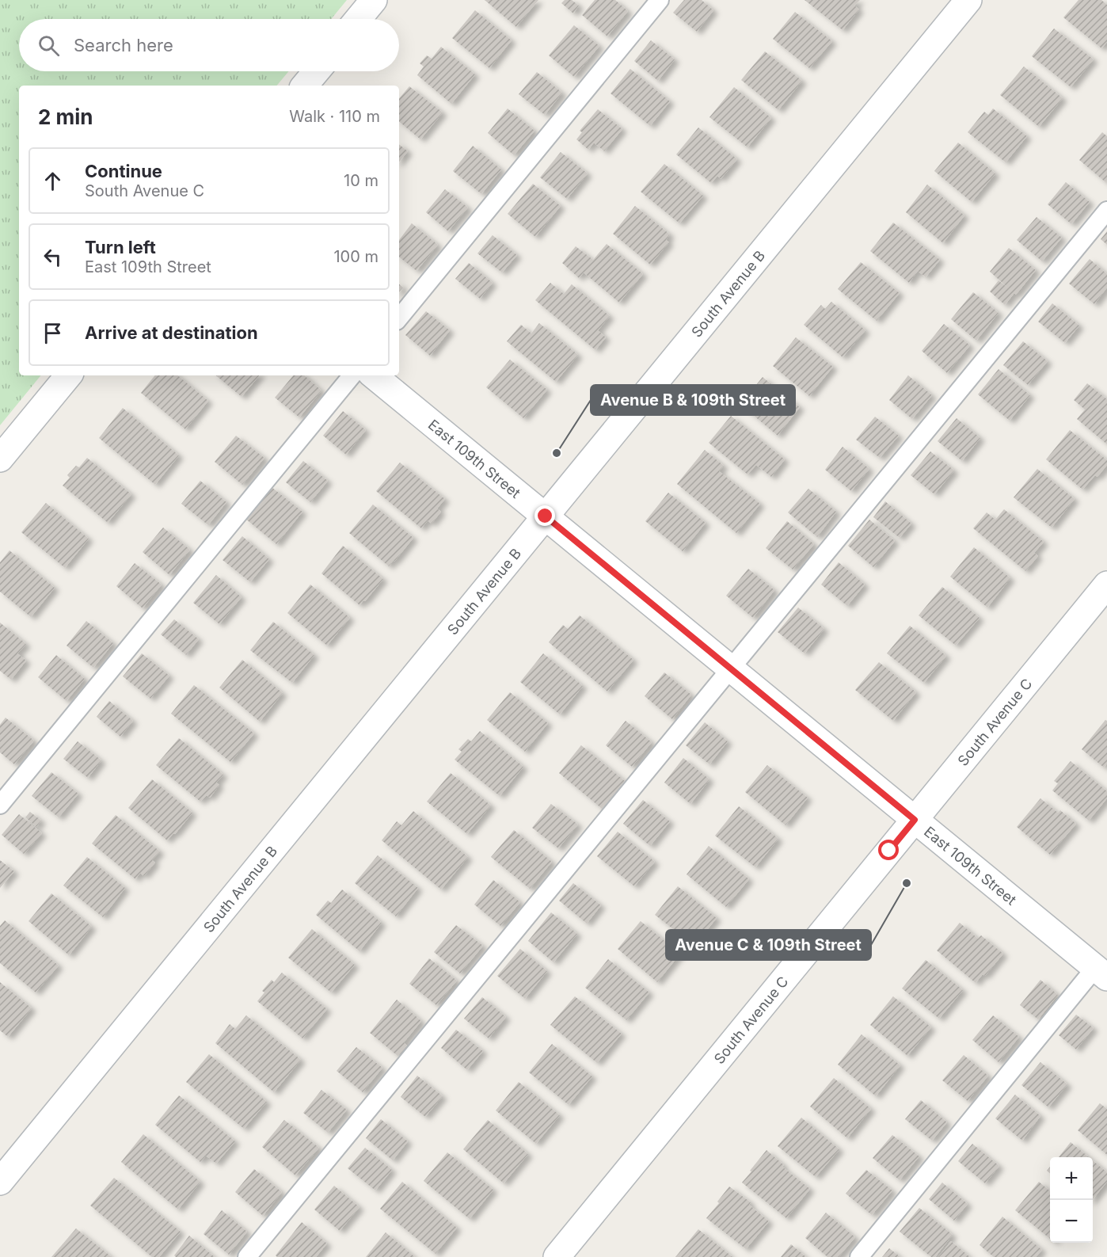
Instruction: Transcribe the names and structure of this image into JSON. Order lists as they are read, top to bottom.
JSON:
{
  "streets": {
    "street": ["South Avenue B", "East 109th Street", "South Avenue C"]
  },
  "crossings": [
    ["South Avenue B", "East 109th Street"],
    ["East 109th Street", "South Avenue C"]
  ],
  "places": ["Avenue B & 109th Street", "Avenue C & 109th Street"],
  "page": {
    "search": "Search here",
    "heading": ["2 min", "Walk · 110 m"],
    "list": [
      ["Continue", "South Avenue C", "10 m"],
      ["Turn left", "East 109th Street", "100 m"],
      "Arrive at destination"
    ],
    "map_buttons": ["+", "−"]
  }
}
